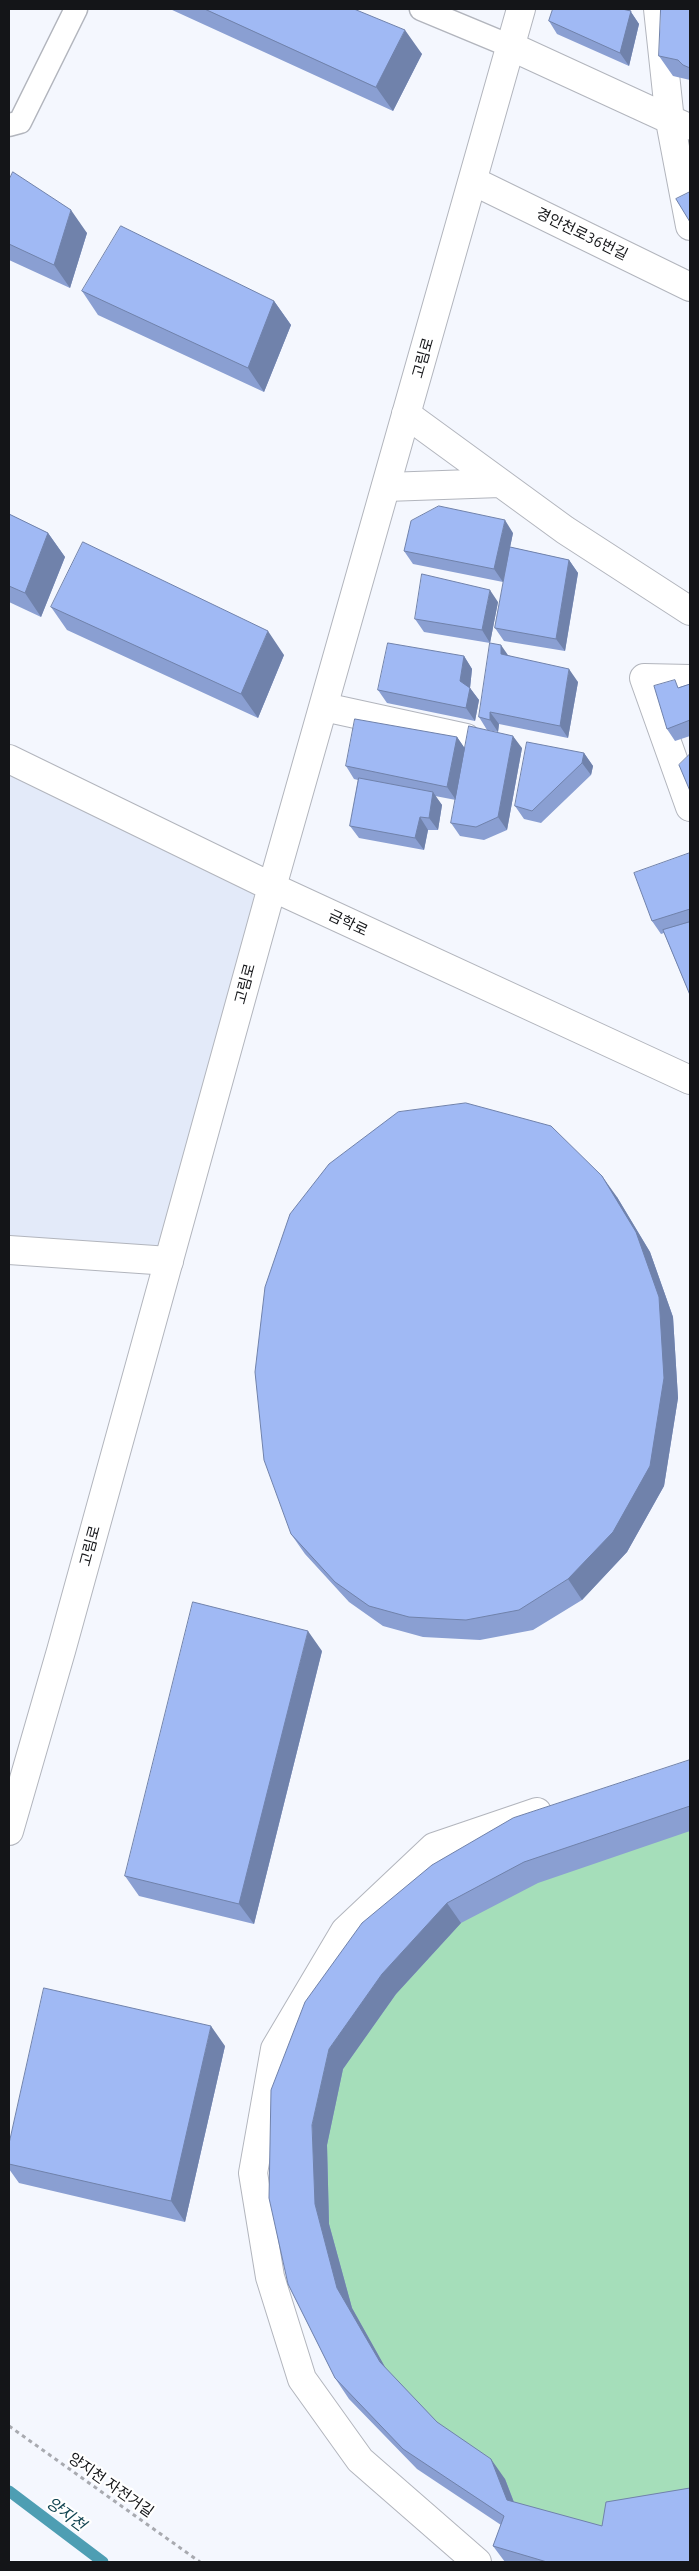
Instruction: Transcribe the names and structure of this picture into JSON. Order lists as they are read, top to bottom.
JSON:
{
  "streets": {
    "street": ["경안천로36번길", "고림로", "금학로"],
    "path": ["양지천 자전거길"]
  },
  "crossings": [
    ["경안천로36번길", "고림로"],
    ["고림로", "금학로"]
  ],
  "water": ["양지천"]
}
